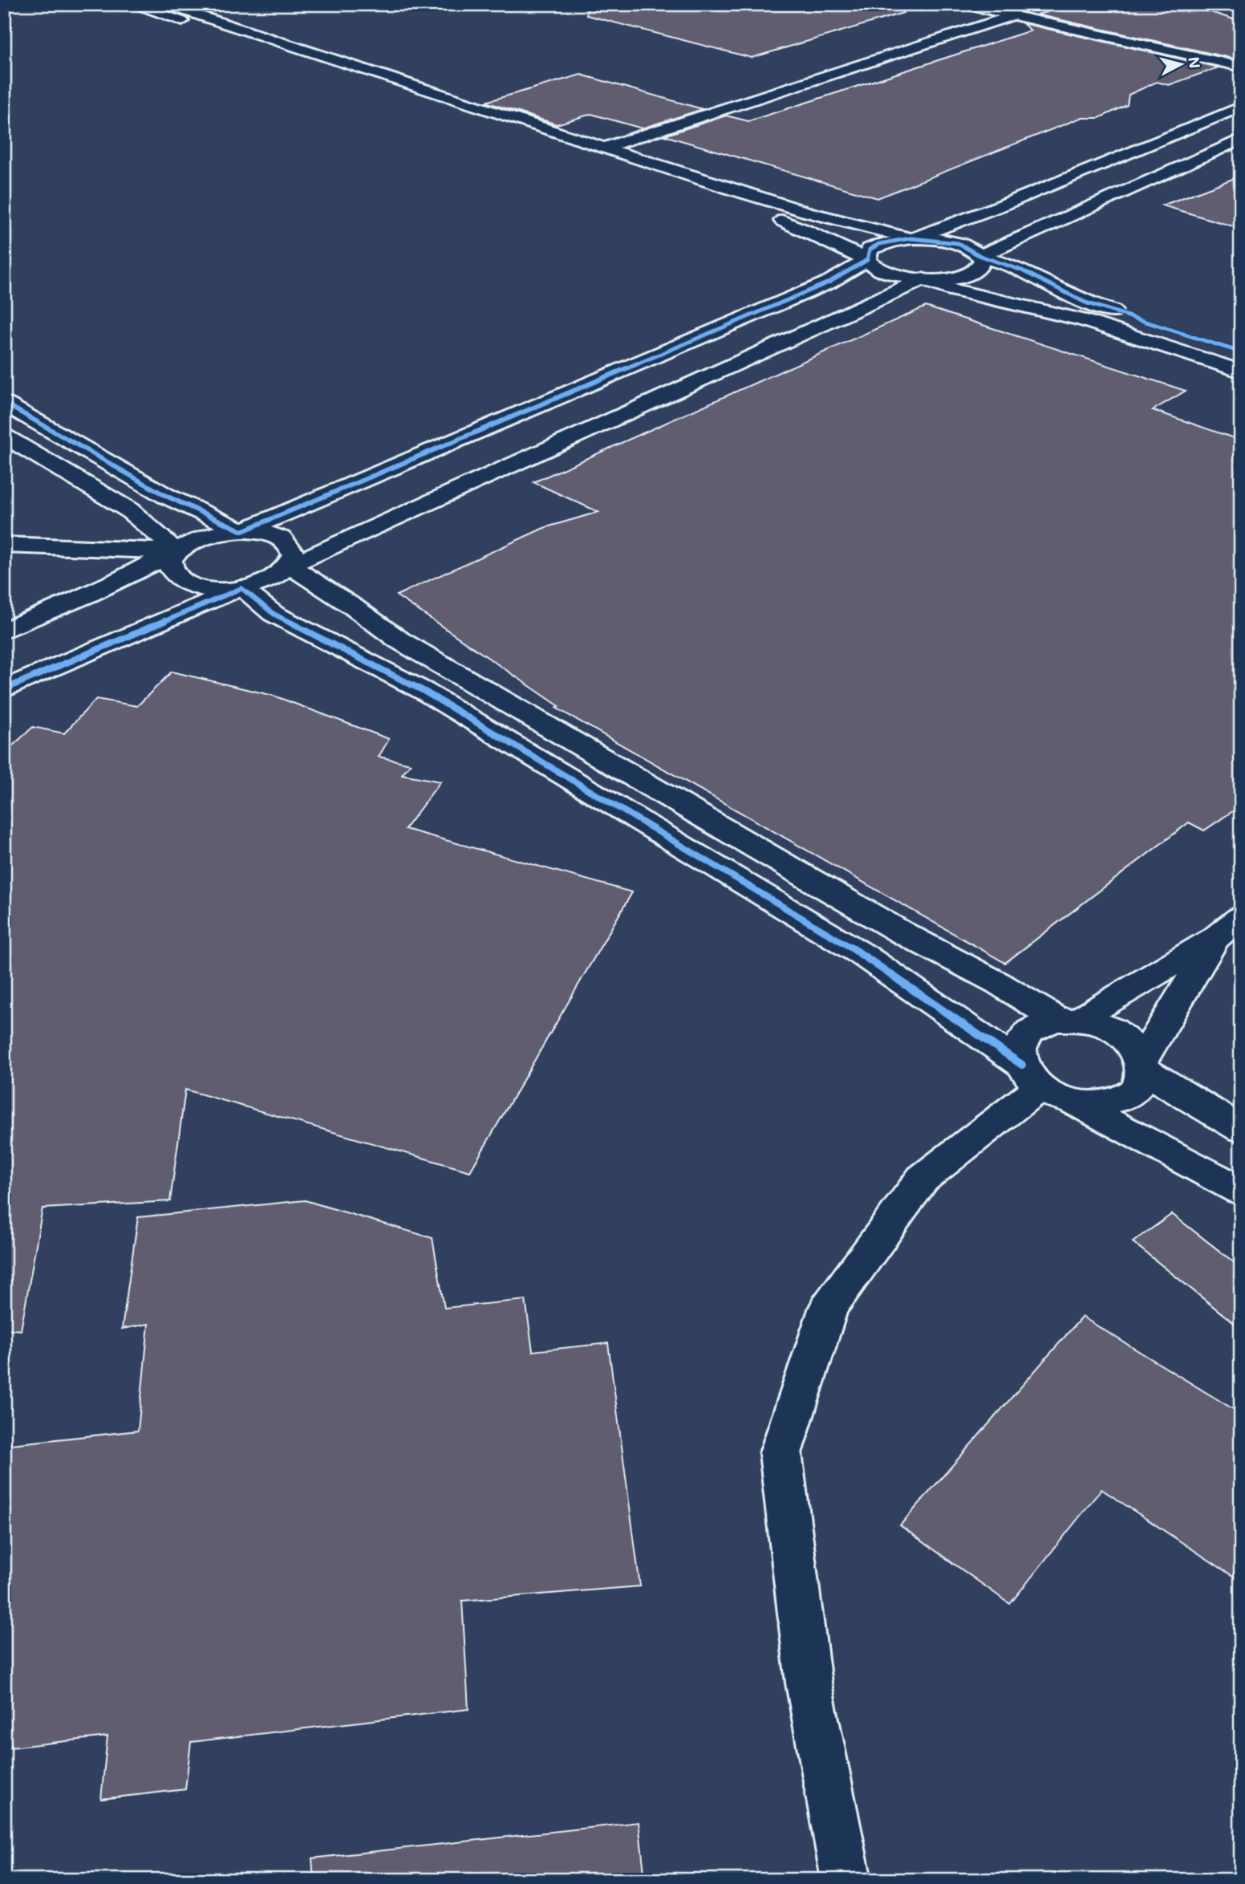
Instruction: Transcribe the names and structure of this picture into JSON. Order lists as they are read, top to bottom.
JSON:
{
  "north": "right"
}
